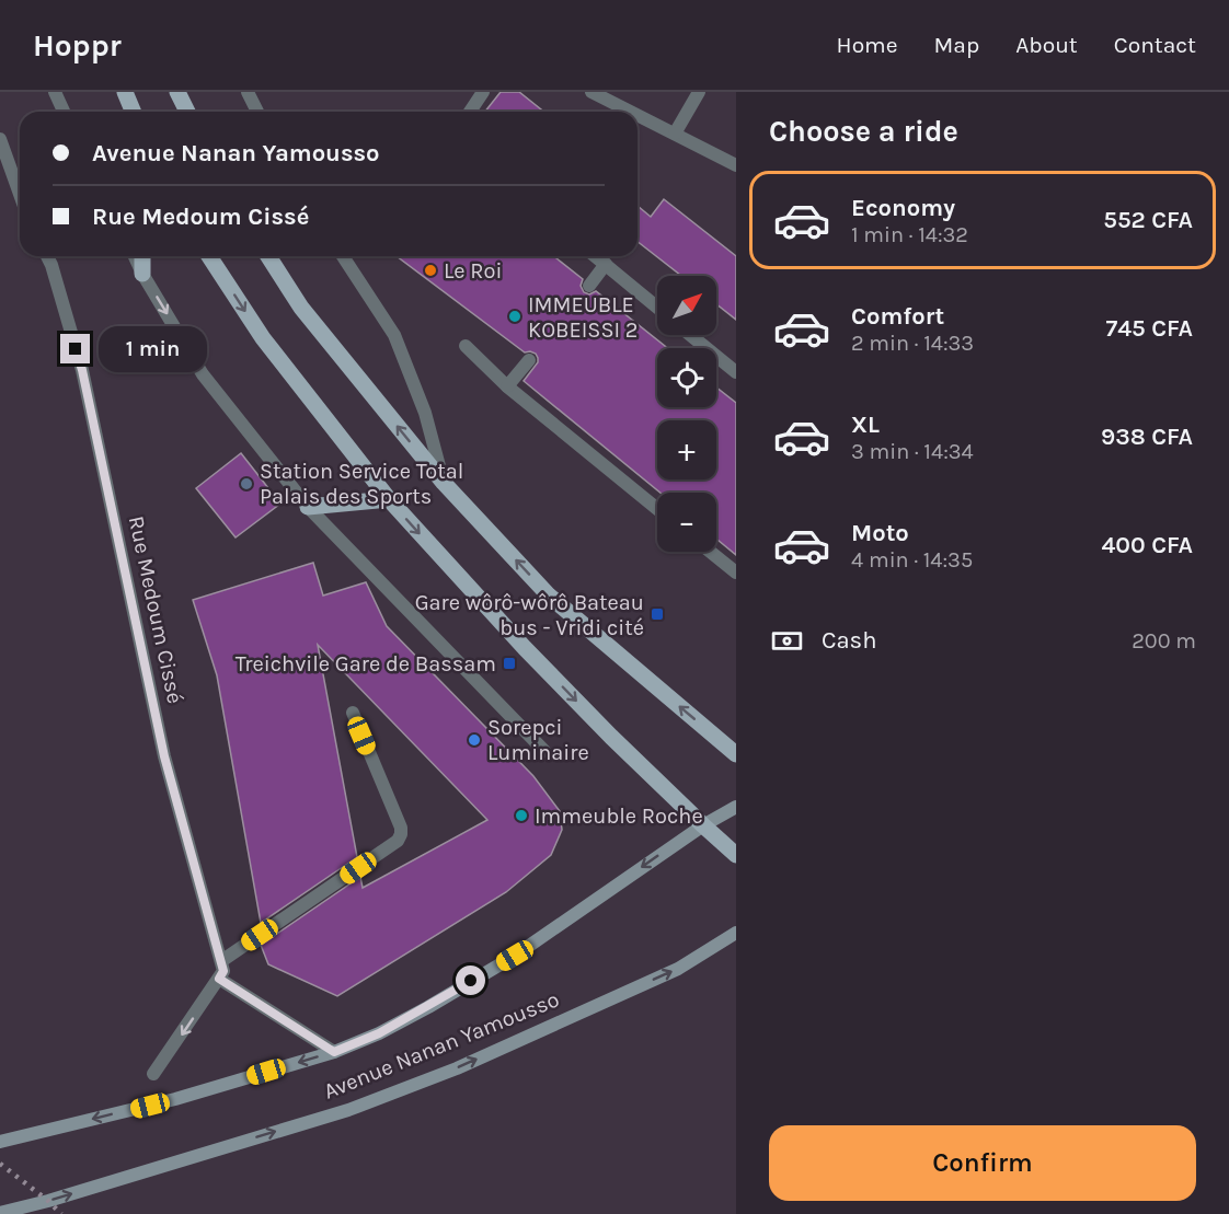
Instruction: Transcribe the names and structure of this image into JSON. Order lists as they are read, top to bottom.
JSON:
{
  "streets": {
    "main road": ["Avenue Nanan Yamousso"],
    "street": ["Rue Medoum Cissé"]
  },
  "places": {
    "other": [
      "Le Roi",
      "IMMEUBLE KOBEISSI 2",
      "Station Service Total Palais des Sports",
      "Sorepci Luminaire",
      "Immeuble Roche"
    ],
    "transit": ["Gare wôrô-wôrô Bateau bus - Vridi cité", "Treichvile Gare de Bassam"]
  },
  "north": "top right",
  "page": {
    "header": "Hoppr",
    "nav": [
      "Home",
      "Map",
      "About",
      "Contact"
    ],
    "heading": "Choose a ride",
    "banner": ["Avenue Nanan Yamousso", "Rue Medoum Cissé"],
    "list": [
      {
        "name": "Economy",
        "note": "1 min · 14:32",
        "value": "552 CFA"
      },
      {
        "name": "Comfort",
        "note": "2 min · 14:33",
        "value": "745 CFA"
      },
      {
        "name": "XL",
        "note": "3 min · 14:34",
        "value": "938 CFA"
      },
      {
        "name": "Moto",
        "note": "4 min · 14:35",
        "value": "400 CFA"
      }
    ],
    "map_buttons": ["+", "−"],
    "bubble": "1 min",
    "pay": ["Cash", "200 m"],
    "buttons": "Confirm"
  }
}
